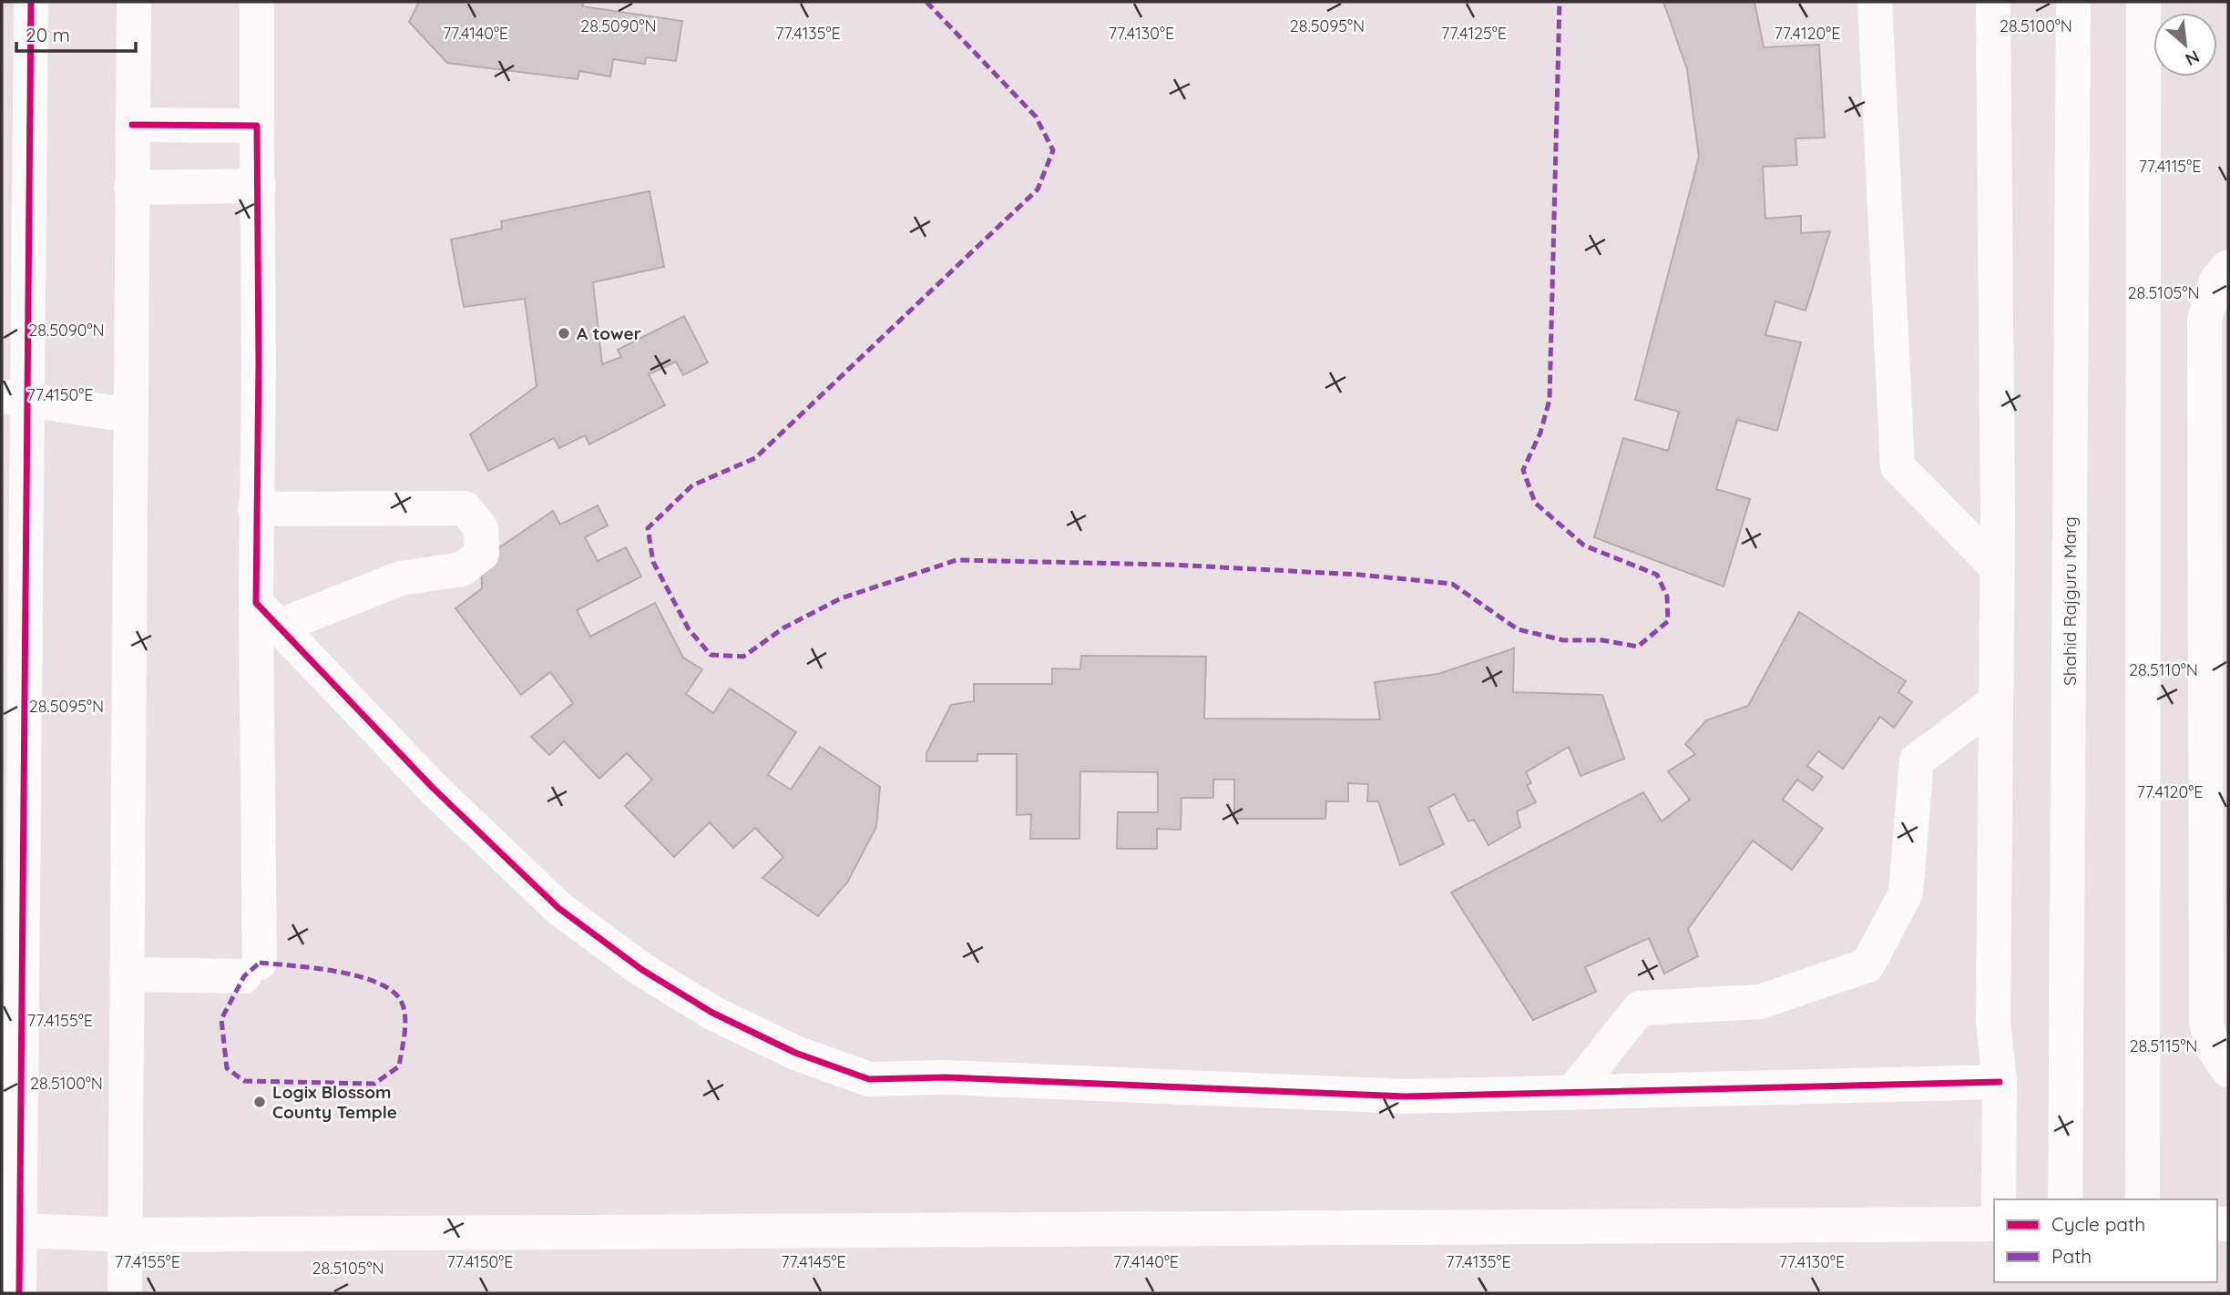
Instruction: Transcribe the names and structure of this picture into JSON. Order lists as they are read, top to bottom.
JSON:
{
  "streets": {
    "street": ["Shahid Rajguru Marg"]
  },
  "places": ["A tower", "Logix Blossom County Temple"],
  "legend": ["Cycle path", "Path"],
  "scale_bar": "20 m",
  "north": "bottom right",
  "coordinates": [
    "28.5090°N",
    "28.5095°N",
    "28.5100°N",
    "77.4140°E",
    "77.4135°E",
    "77.4130°E",
    "77.4125°E",
    "77.4120°E",
    "77.4115°E",
    "28.5105°N",
    "77.4150°E",
    "28.5110°N",
    "77.4155°E",
    "28.5115°N",
    "77.4145°E"
  ]
}
